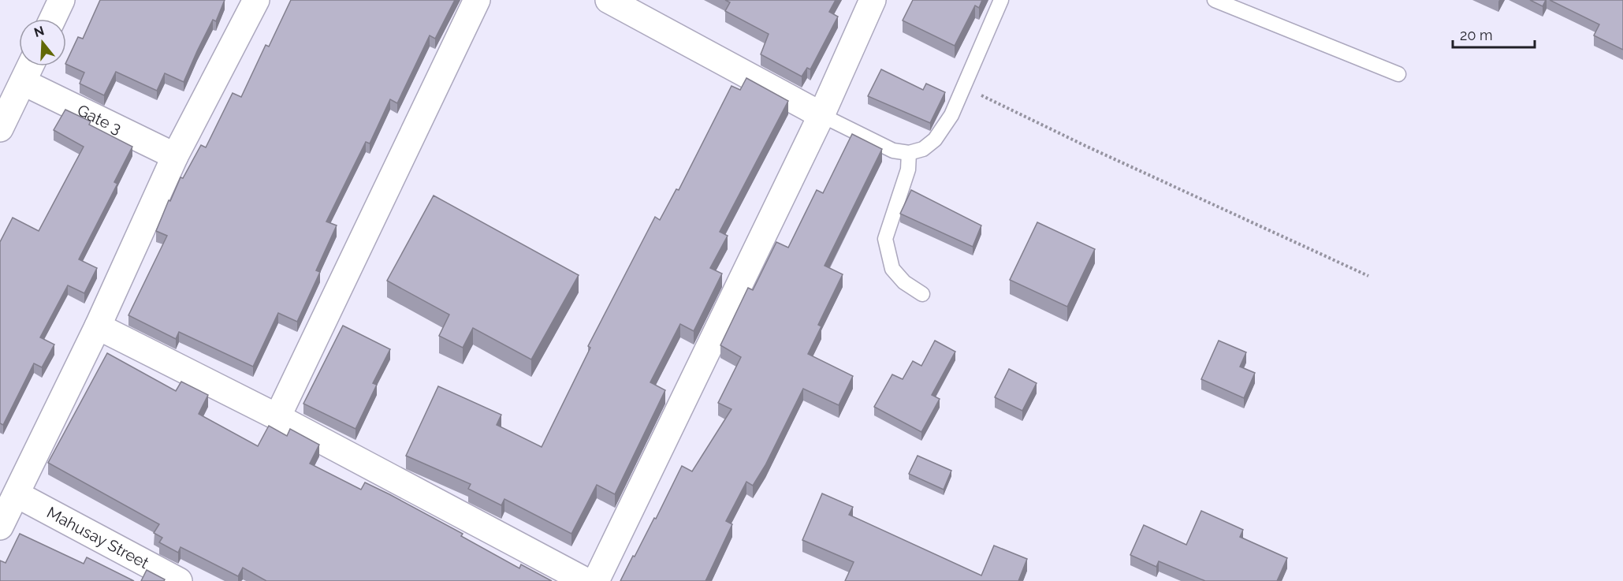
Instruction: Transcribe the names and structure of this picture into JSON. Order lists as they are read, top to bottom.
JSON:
{
  "streets": {
    "street": ["Gate 3", "Mahusay Street"]
  },
  "scale_bar": "20 m",
  "north": "top"
}
